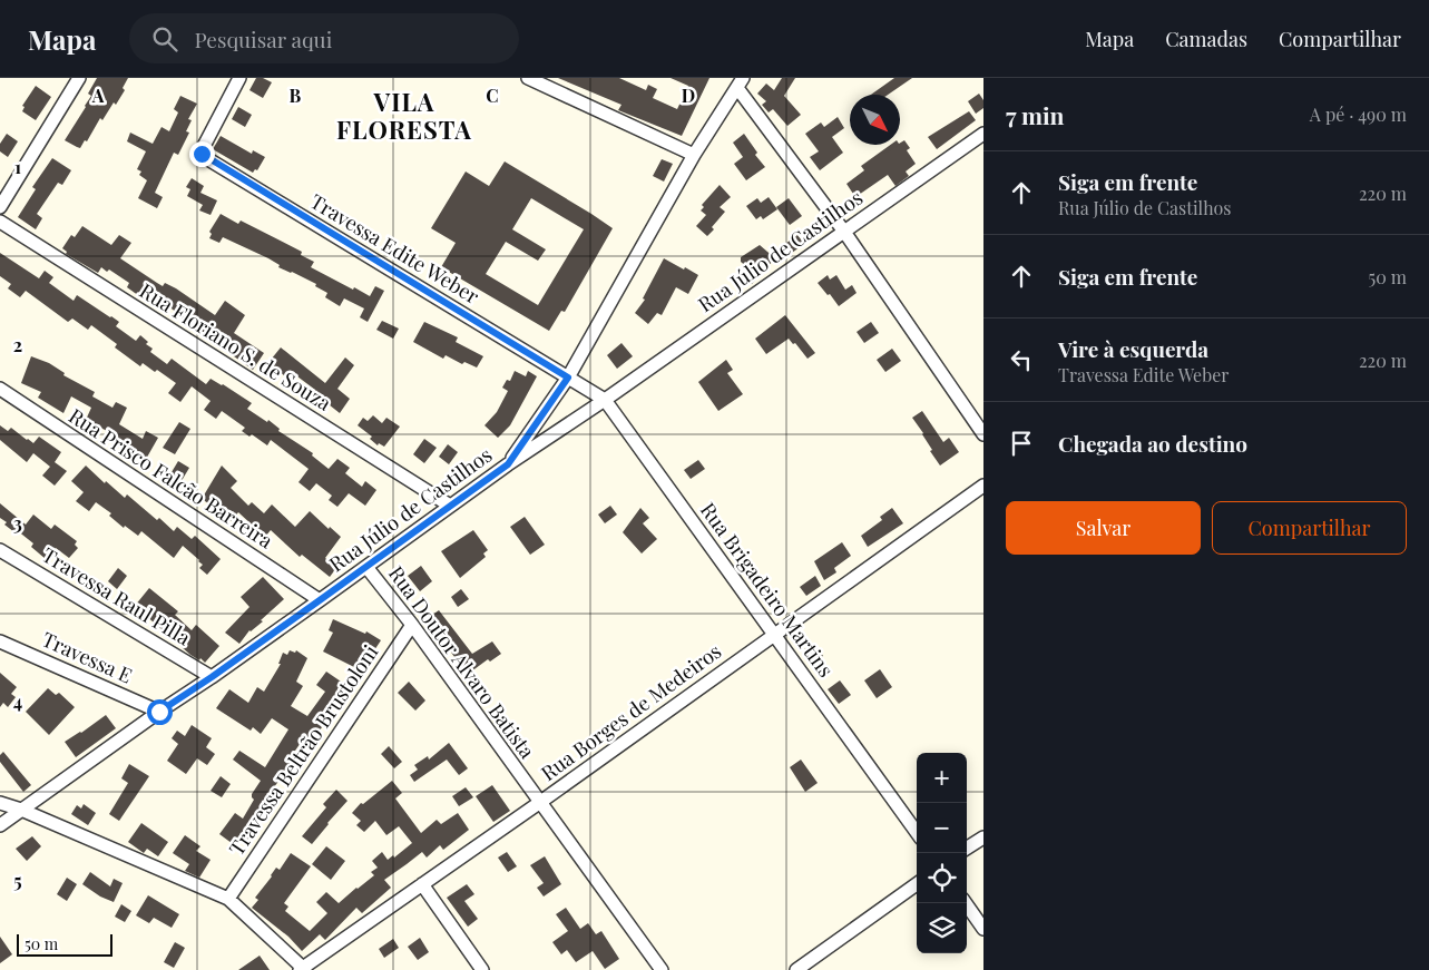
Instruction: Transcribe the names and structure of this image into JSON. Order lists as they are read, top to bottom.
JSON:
{
  "streets": {
    "street": [
      "Travessa Edite Weber",
      "Rua Júlio de Castilhos",
      "Rua Floriano S. de Souza",
      "Rua Prisco Falcão Barreira",
      "Rua Brigadeiro Martins",
      "Travessa Raul Pilla",
      "Travessa E",
      "Rua Doutor Alvaro Batista",
      "Rua Borges de Medeiros",
      "Travessa Beltrão Brustoloni"
    ]
  },
  "crossings": [
    ["Travessa Edite Weber", "Rua Brigadeiro Martins"],
    ["Rua Júlio de Castilhos", "Rua Floriano S. de Souza"],
    ["Rua Júlio de Castilhos", "Rua Prisco Falcão Barreira"],
    ["Rua Júlio de Castilhos", "Rua Brigadeiro Martins"],
    ["Rua Júlio de Castilhos", "Travessa Raul Pilla"],
    ["Rua Júlio de Castilhos", "Travessa E"],
    ["Rua Júlio de Castilhos", "Rua Doutor Alvaro Batista"],
    ["Rua Brigadeiro Martins", "Rua Borges de Medeiros"],
    ["Rua Doutor Alvaro Batista", "Rua Borges de Medeiros"],
    ["Rua Doutor Alvaro Batista", "Travessa Beltrão Brustoloni"]
  ],
  "districts": ["VILA FLORESTA"],
  "scale_bar": "50 m",
  "north": "bottom right",
  "page": {
    "header": "Mapa",
    "search": "Pesquisar aqui",
    "nav": ["Mapa", "Camadas", "Compartilhar"],
    "heading": ["7 min", "A pé · 490 m"],
    "list": [
      ["Siga em frente", "Rua Júlio de Castilhos", "220 m"],
      ["Siga em frente", "50 m"],
      ["Vire à esquerda", "Travessa Edite Weber", "220 m"],
      "Chegada ao destino"
    ],
    "buttons": ["Salvar", "Compartilhar"],
    "map_buttons": ["+", "−"],
    "scale": "50 m"
  },
  "grid": {
    "columns": [
      "A",
      "B",
      "C",
      "D"
    ],
    "rows": [
      "1",
      "2",
      "3",
      "4",
      "5"
    ]
  }
}
